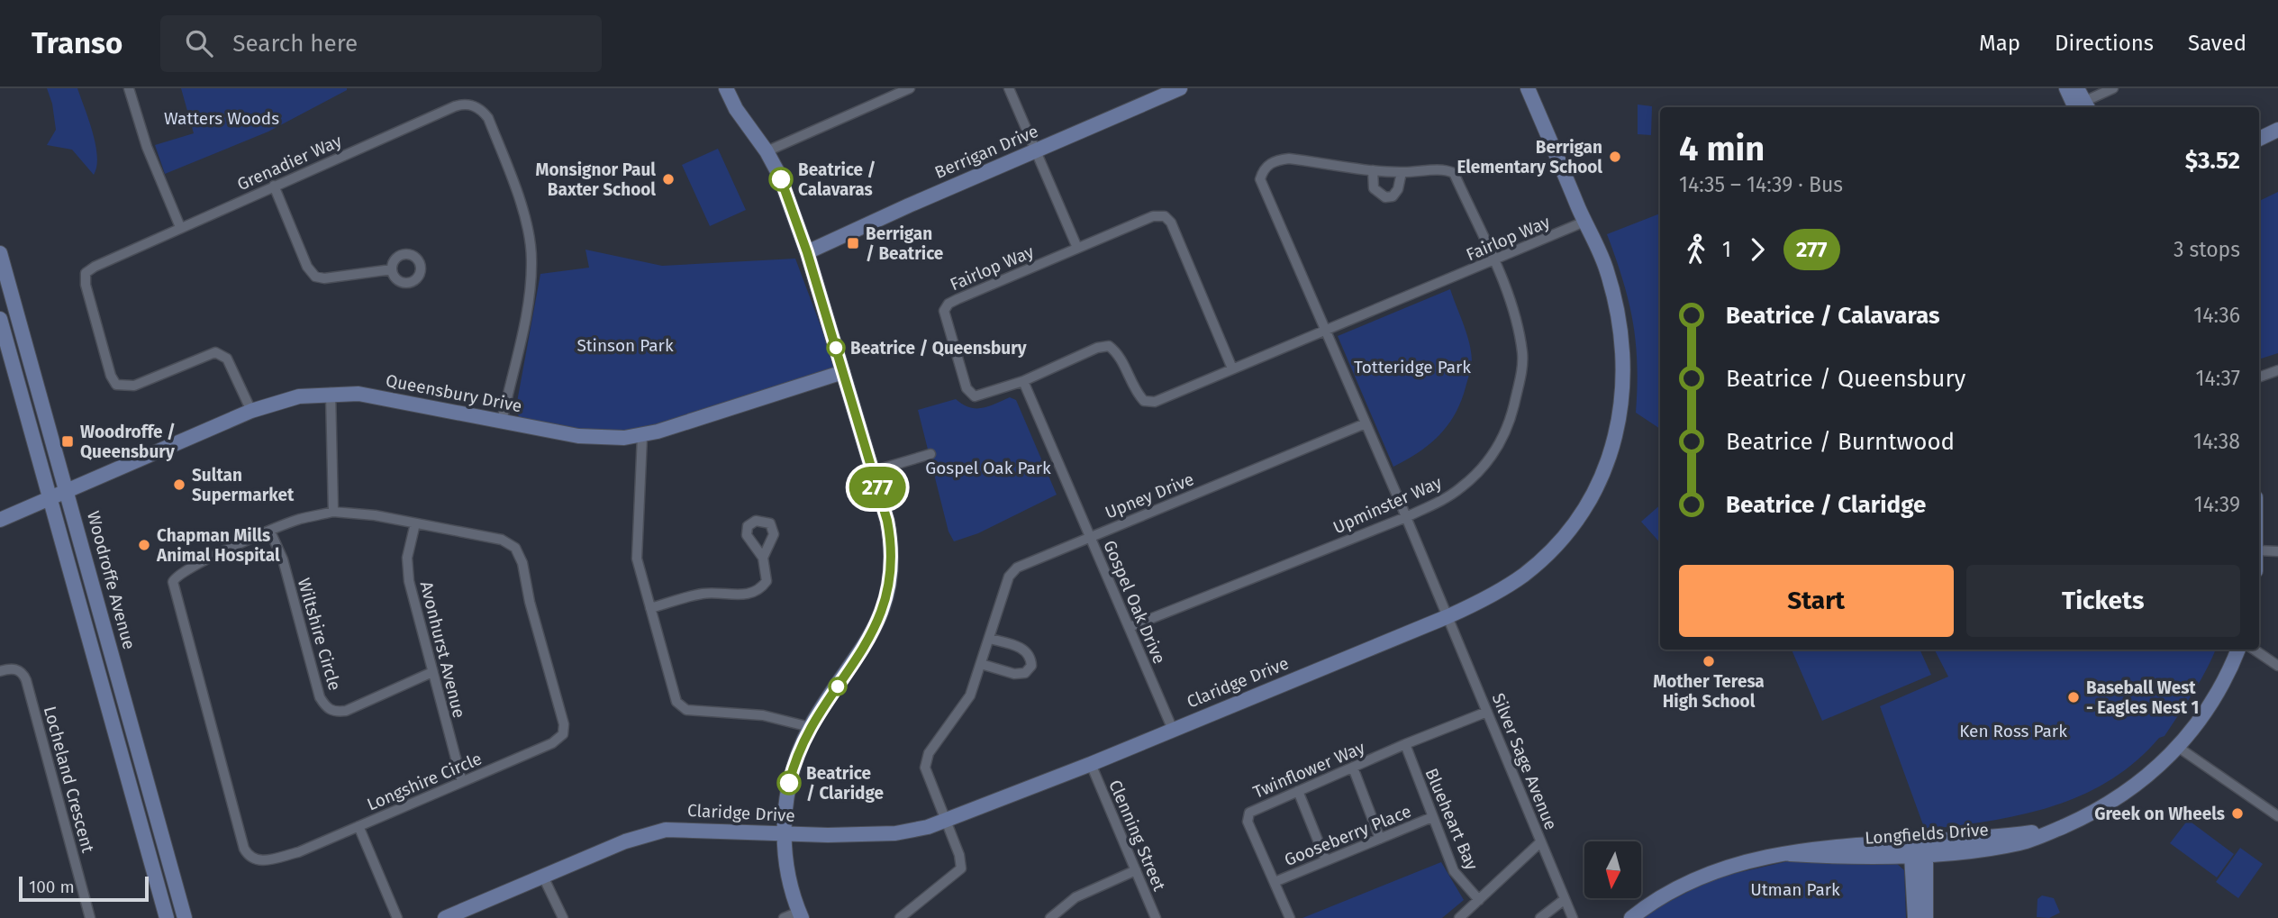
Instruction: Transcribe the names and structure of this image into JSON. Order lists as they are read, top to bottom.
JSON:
{
  "streets": {
    "street": [
      "Berrigan Drive",
      "Grenadier Way",
      "Fairlop Way",
      "Queensbury Drive",
      "Upney Drive",
      "Upminster Way",
      "Woodroffe Avenue",
      "Gospel Oak Drive",
      "Wiltshire Circle",
      "Avonhurst Avenue",
      "Claridge Drive",
      "Silver Sage Avenue",
      "Twinflower Way",
      "Locheland Crescent",
      "Longshire Circle",
      "Blueheart Bay",
      "Longfields Drive",
      "Clenning Street",
      "Gooseberry Place"
    ]
  },
  "crossings": [
    ["Grenadier Way", "Queensbury Drive"],
    ["Fairlop Way", "Upminster Way"],
    ["Fairlop Way", "Gospel Oak Drive"],
    ["Fairlop Way", "Claridge Drive"],
    ["Fairlop Way", "Silver Sage Avenue"],
    ["Queensbury Drive", "Woodroffe Avenue"],
    ["Upney Drive", "Gospel Oak Drive"],
    ["Upney Drive", "Claridge Drive"],
    ["Upney Drive", "Silver Sage Avenue"],
    ["Upminster Way", "Gospel Oak Drive"],
    ["Upminster Way", "Silver Sage Avenue"],
    ["Gospel Oak Drive", "Claridge Drive"],
    ["Wiltshire Circle", "Avonhurst Avenue"],
    ["Wiltshire Circle", "Longshire Circle"],
    ["Avonhurst Avenue", "Longshire Circle"],
    ["Claridge Drive", "Silver Sage Avenue"],
    ["Claridge Drive", "Clenning Street"],
    ["Silver Sage Avenue", "Twinflower Way"],
    ["Twinflower Way", "Blueheart Bay"],
    ["Twinflower Way", "Gooseberry Place"],
    ["Blueheart Bay", "Gooseberry Place"]
  ],
  "parks": [
    "Watters Woods",
    "Stinson Park",
    "Totteridge Park",
    "Gospel Oak Park",
    "Ken Ross Park",
    "Utman Park"
  ],
  "places": {
    "other": [
      "Berrigan Elementary School",
      "Monsignor Paul Baxter School",
      "Beatrice / Calavaras",
      "Beatrice / Queensbury",
      "Sultan Supermarket",
      "Chapman Mills Animal Hospital",
      "Mother Teresa High School",
      "Baseball West - Eagles Nest 1",
      "Beatrice / Claridge",
      "Greek on Wheels"
    ],
    "transit": ["Berrigan / Beatrice", "Woodroffe / Queensbury"]
  },
  "lines": ["bus line 277"],
  "scale_bar": "100 m",
  "north": "bottom",
  "page": {
    "header": "Transo",
    "search": "Search here",
    "nav": ["Map", "Directions", "Saved"],
    "on_map": "277",
    "heading": ["4 min", "14:35 – 14:39 · Bus", "$3.52"],
    "legs": ["1", "277", "3 stops"],
    "list": [
      {
        "name": "Beatrice / Calavaras",
        "value": "14:36"
      },
      {
        "name": "Beatrice / Queensbury",
        "value": "14:37"
      },
      {
        "name": "Beatrice / Burntwood",
        "value": "14:38"
      },
      {
        "name": "Beatrice / Claridge",
        "value": "14:39"
      }
    ],
    "buttons": ["Start", "Tickets"],
    "scale": "100 m"
  }
}
